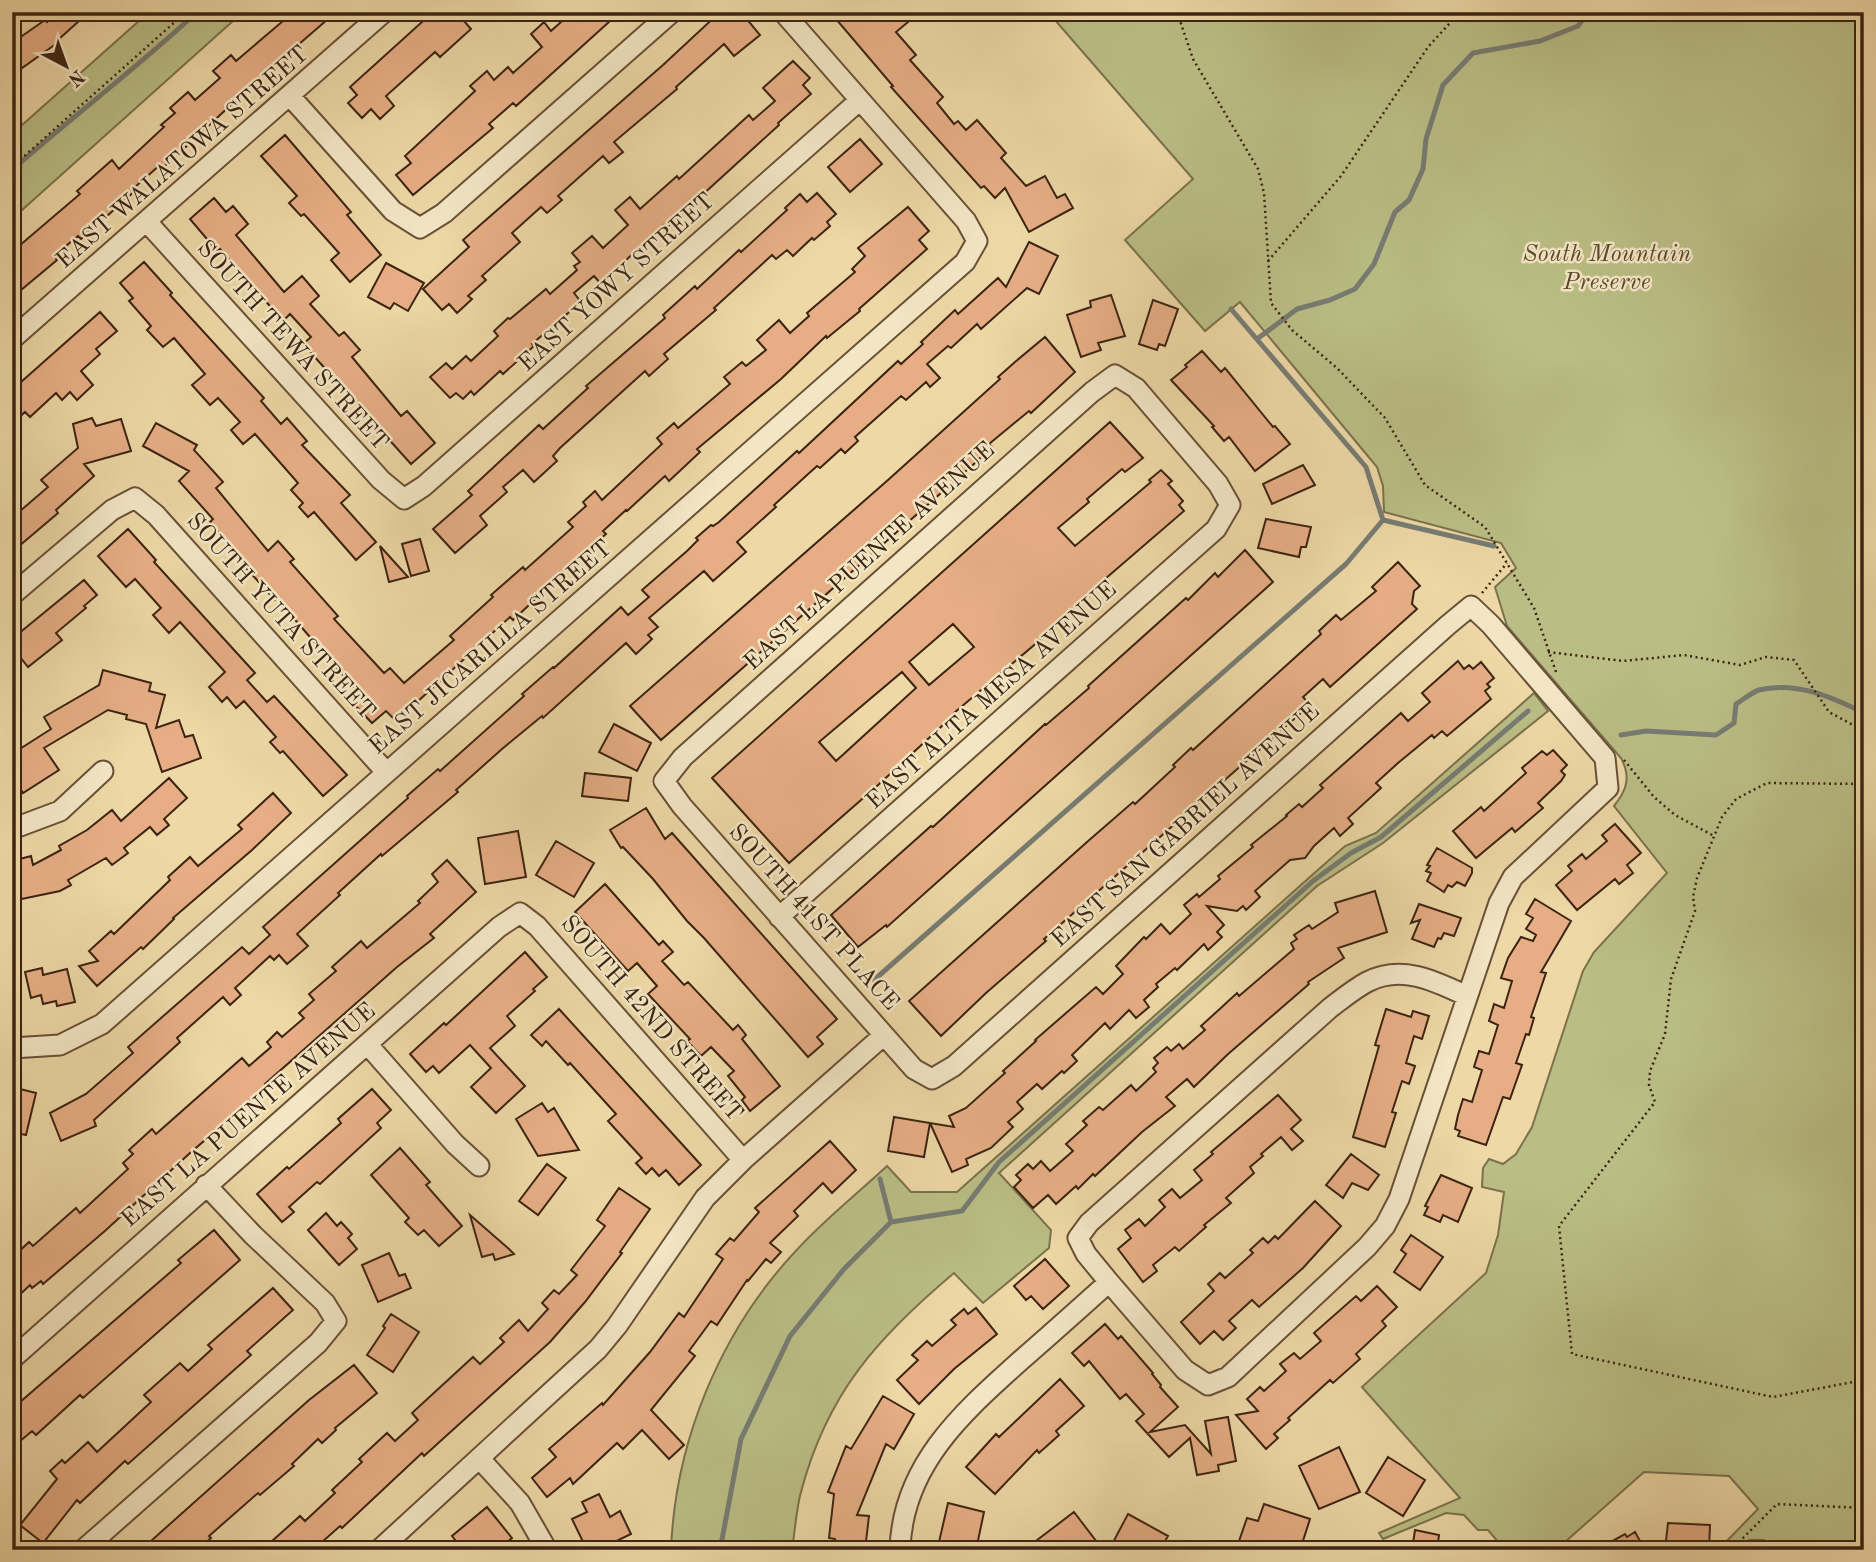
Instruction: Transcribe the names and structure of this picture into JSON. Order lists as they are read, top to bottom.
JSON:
{
  "streets": {
    "street": [
      "EAST WALATOWA STREET",
      "EAST YOWY STREET",
      "SOUTH TEWA STREET",
      "EAST LA PUENTE AVENUE",
      "SOUTH YUTA STREET",
      "EAST JICARILLA STREET",
      "EAST ALTA MESA AVENUE",
      "EAST SAN GABRIEL AVENUE",
      "SOUTH 41ST PLACE",
      "SOUTH 42ND STREET"
    ]
  },
  "crossings": [
    ["EAST WALATOWA STREET", "SOUTH TEWA STREET"],
    ["EAST YOWY STREET", "SOUTH TEWA STREET"],
    ["EAST YOWY STREET", "EAST JICARILLA STREET"],
    ["EAST LA PUENTE AVENUE", "EAST ALTA MESA AVENUE"],
    ["EAST LA PUENTE AVENUE", "SOUTH 41ST PLACE"],
    ["EAST LA PUENTE AVENUE", "SOUTH 42ND STREET"],
    ["SOUTH YUTA STREET", "EAST JICARILLA STREET"],
    ["EAST ALTA MESA AVENUE", "SOUTH 41ST PLACE"],
    ["EAST SAN GABRIEL AVENUE", "SOUTH 41ST PLACE"]
  ],
  "parks": ["South Mountain Preserve"],
  "north": "bottom right"
}
